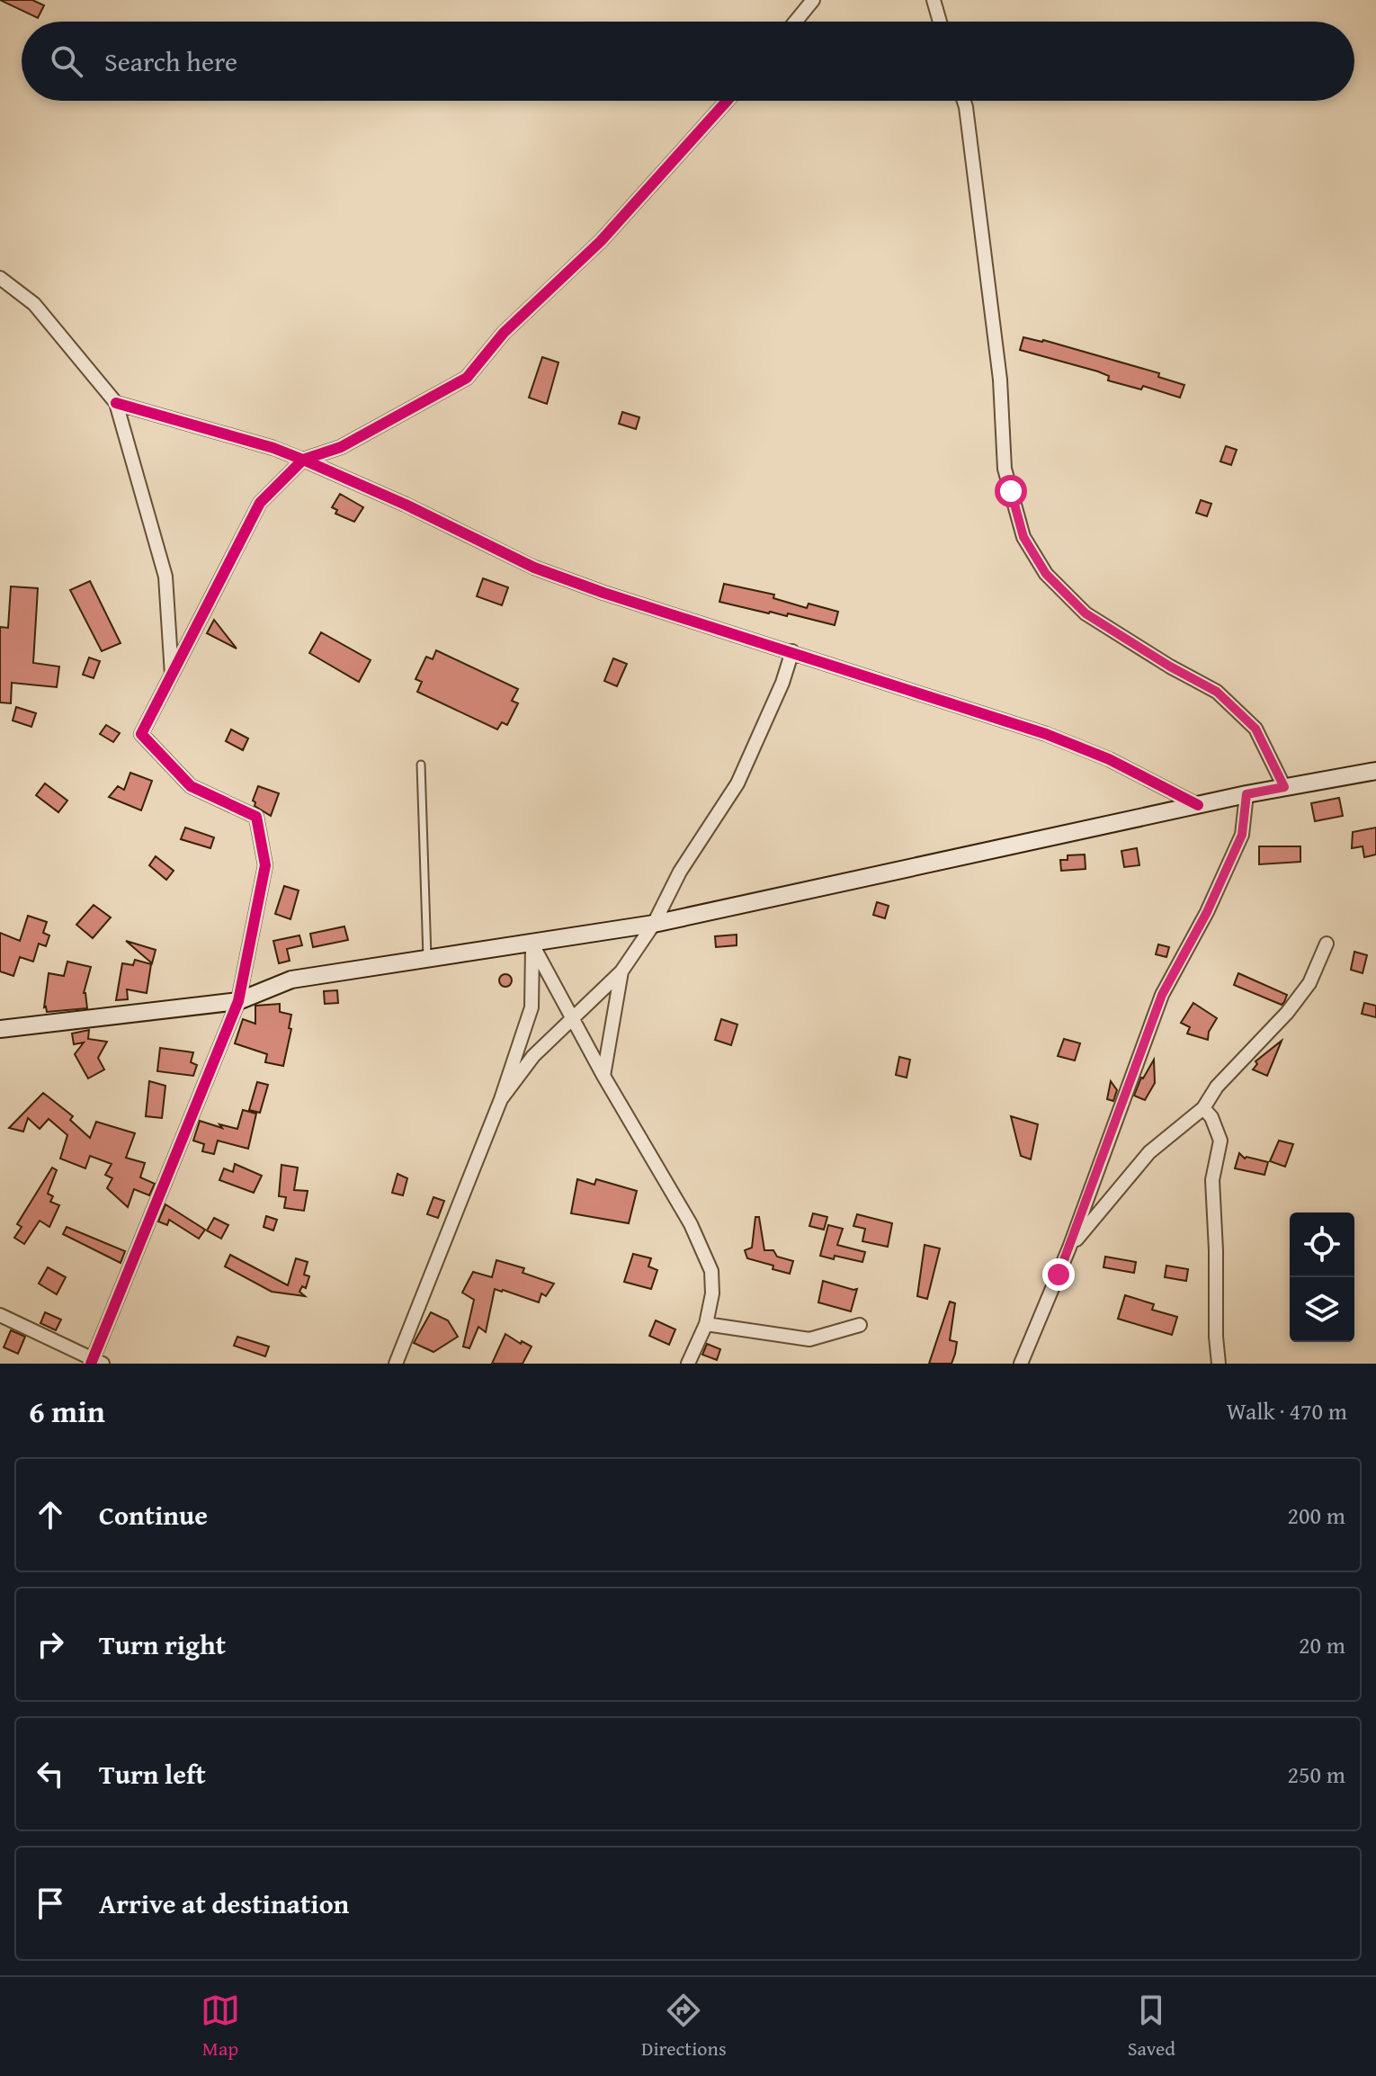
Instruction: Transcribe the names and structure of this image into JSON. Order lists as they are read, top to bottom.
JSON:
{
  "page": {
    "search": "Search here",
    "heading": ["6 min", "Walk · 470 m"],
    "list": [
      ["Continue", "200 m"],
      ["Turn right", "20 m"],
      ["Turn left", "250 m"],
      "Arrive at destination"
    ],
    "nav": ["Map", "Directions", "Saved"]
  }
}
